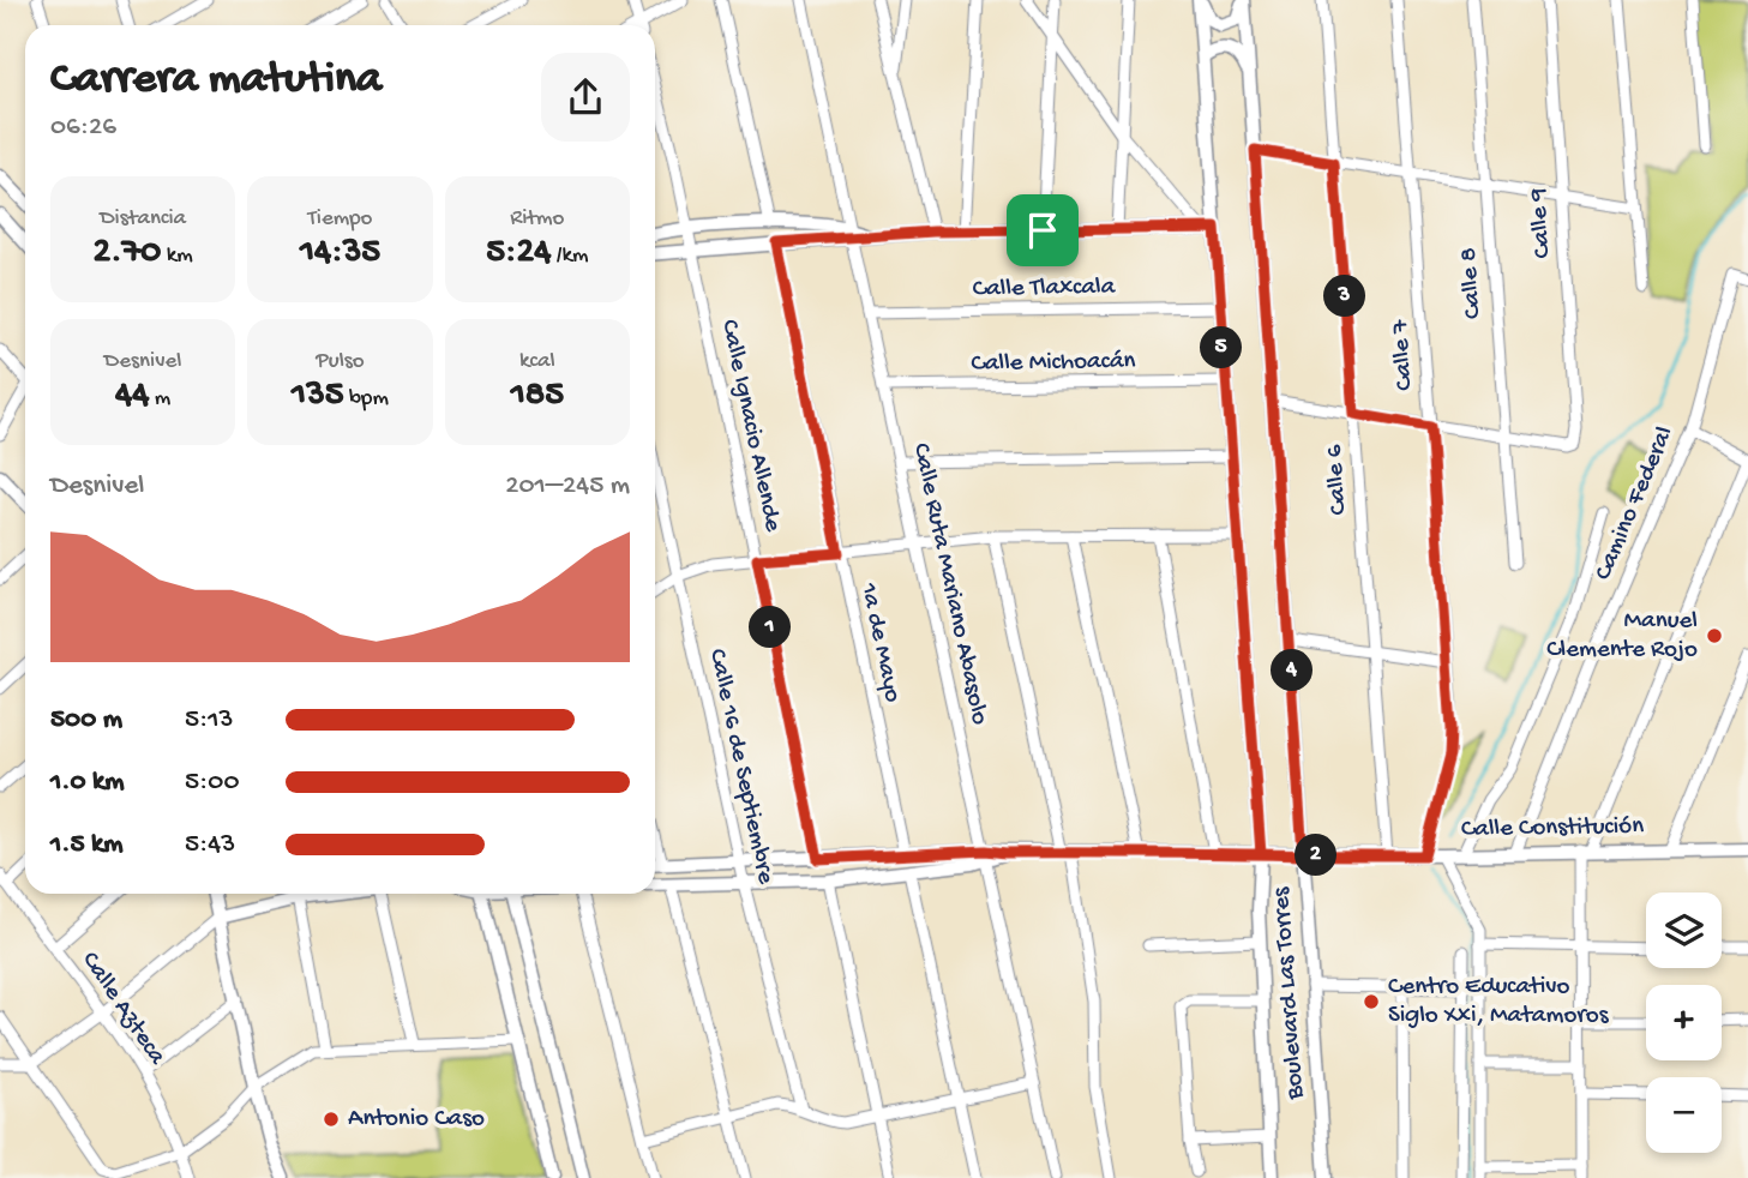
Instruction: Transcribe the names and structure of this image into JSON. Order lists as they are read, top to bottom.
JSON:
{
  "streets": {
    "main road": ["Calle Constitución", "Boulevard Las Torres"],
    "street": [
      "Calle 9",
      "Calle 8",
      "Calle Tlaxcala",
      "Calle 7",
      "Calle Michoacán",
      "Calle Ignacio Allende",
      "Calle 6",
      "Camino Federal",
      "Calle Ruta Mariano Abasolo",
      "1a de Mayo",
      "Calle 16 de Septiembre",
      "Calle Azteca"
    ]
  },
  "crossings": [
    ["Calle 9", "Calle 8"],
    ["Calle Tlaxcala", "Calle Ruta Mariano Abasolo"],
    ["Calle Tlaxcala", "Boulevard Las Torres"],
    ["Calle 7", "Calle Constitución"],
    ["Calle Michoacán", "Calle Ruta Mariano Abasolo"],
    ["Calle Michoacán", "Boulevard Las Torres"],
    ["Calle Ignacio Allende", "Calle Constitución"],
    ["Calle 6", "Calle Constitución"],
    ["Camino Federal", "Calle Constitución"],
    ["Calle Ruta Mariano Abasolo", "Calle Constitución"],
    ["1a de Mayo", "Calle Constitución"],
    ["Calle 16 de Septiembre", "Calle Constitución"],
    ["Calle Constitución", "Boulevard Las Torres"]
  ],
  "places": ["Manuel Clemente Rojo", "Centro Educativo Siglo Xxi, Matamoros", "Antonio Caso"],
  "page": {
    "heading": ["Carrera matutina", "06:26"],
    "stats": [
      ["Distancia", "2.70 km"],
      ["Tiempo", "14:35"],
      ["Ritmo", "5:24 /km"],
      ["Desnivel", "44 m"],
      ["Pulso", "135 bpm"],
      ["kcal", "185"]
    ],
    "pins": [
      "3",
      "5",
      "1",
      "4",
      "2"
    ],
    "chart": ["Desnivel", "201–245 m"],
    "list": [
      {
        "name": "500 m",
        "note": "5:13"
      },
      {
        "name": "1.0 km",
        "note": "5:00"
      },
      {
        "name": "1.5 km",
        "note": "5:43"
      }
    ],
    "map_buttons": ["+", "−"]
  }
}
